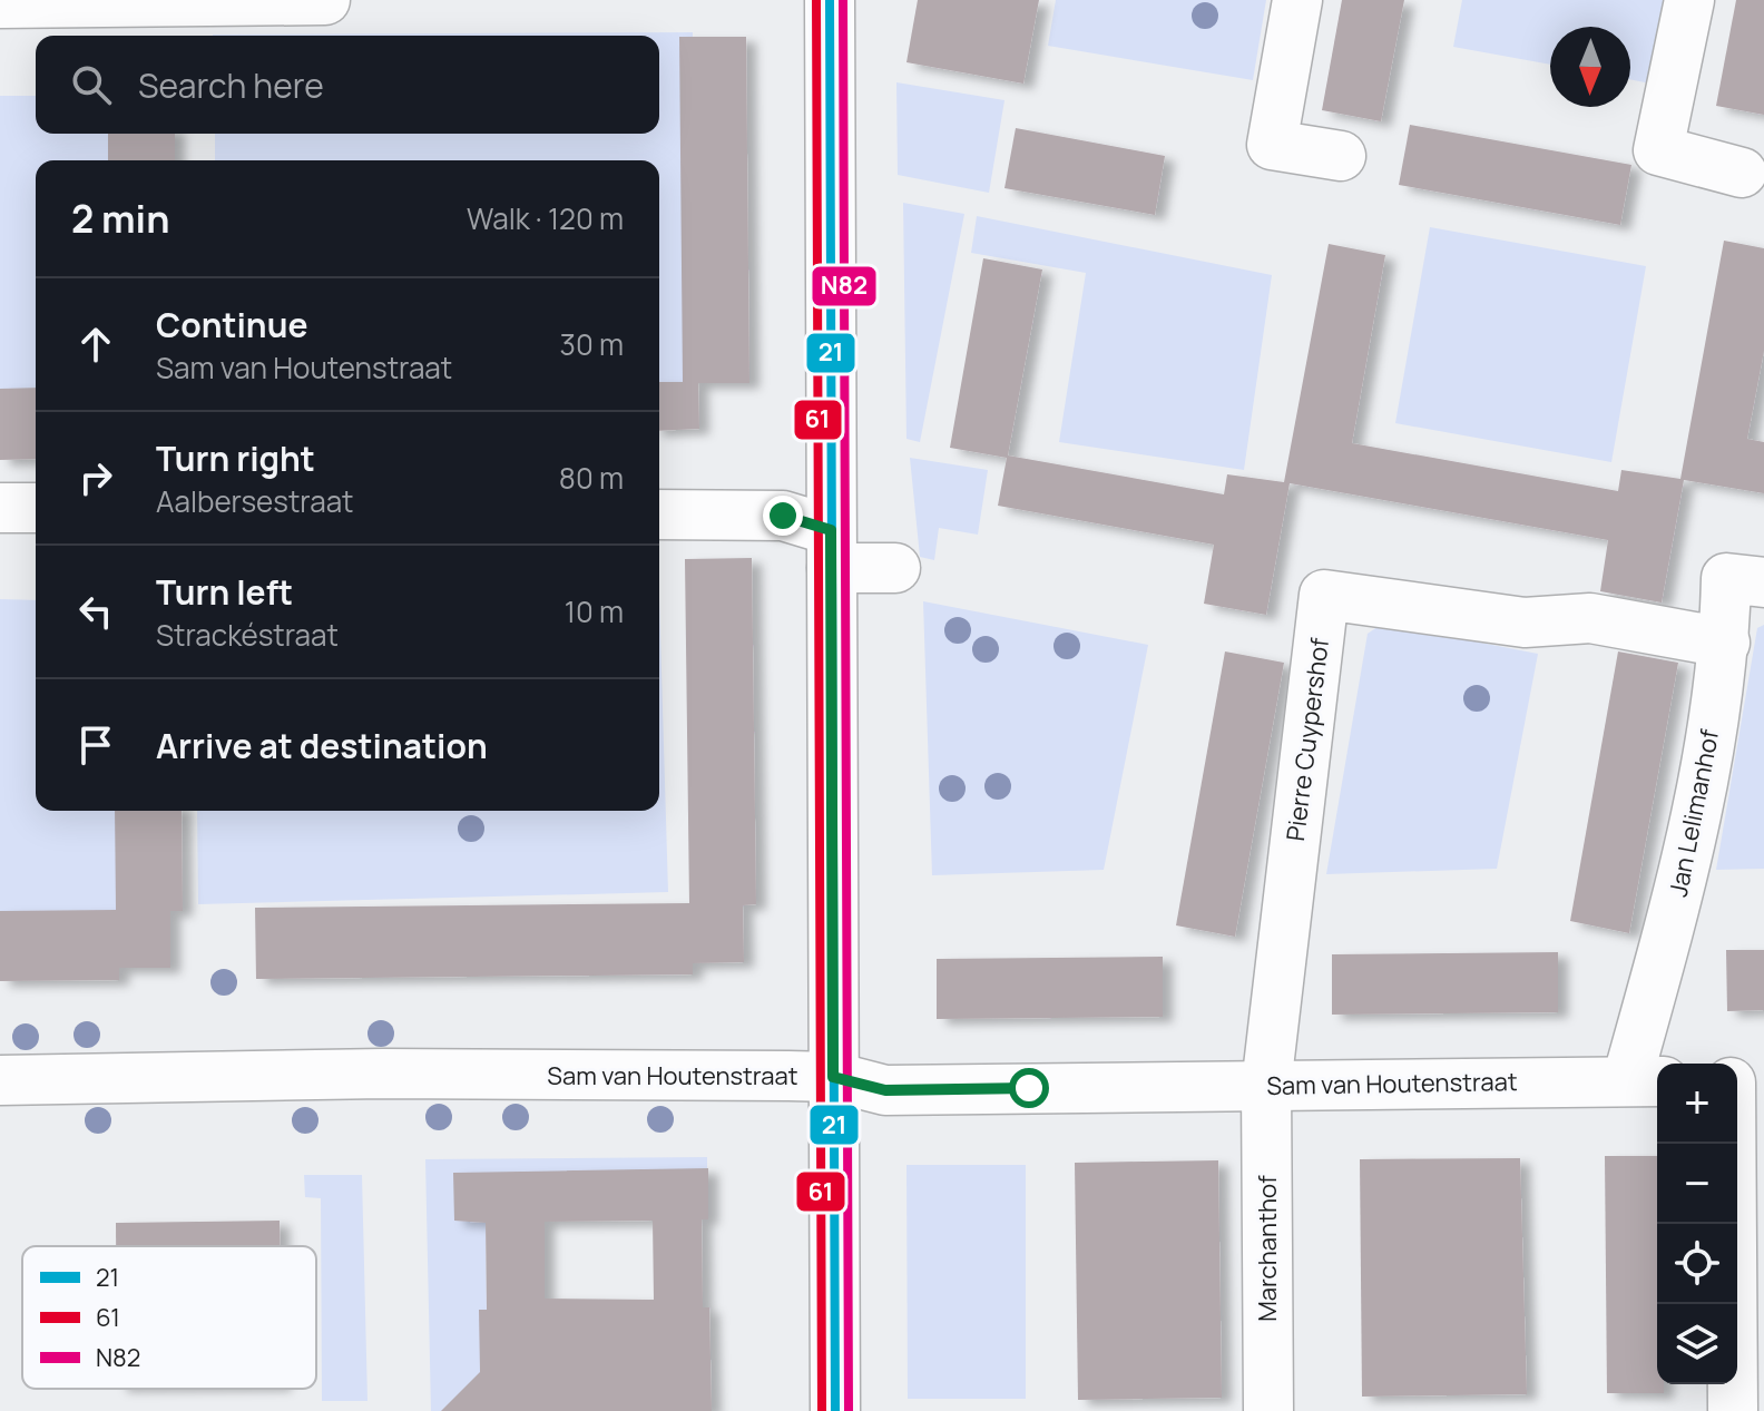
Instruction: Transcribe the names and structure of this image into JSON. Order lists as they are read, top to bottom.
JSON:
{
  "streets": {
    "street": [
      "Pierre Cuypershof",
      "Jan Lelimanhof",
      "Sam van Houtenstraat",
      "Marchanthof"
    ]
  },
  "crossings": [
    ["Pierre Cuypershof", "Jan Lelimanhof"],
    ["Pierre Cuypershof", "Sam van Houtenstraat"],
    ["Pierre Cuypershof", "Marchanthof"],
    ["Jan Lelimanhof", "Sam van Houtenstraat"],
    ["Sam van Houtenstraat", "Marchanthof"]
  ],
  "lines": ["transit line 21", "transit line 61", "transit line N82"],
  "legend": ["21", "61", "N82"],
  "north": "bottom",
  "page": {
    "search": "Search here",
    "heading": ["2 min", "Walk · 120 m"],
    "list": [
      ["Continue", "Sam van Houtenstraat", "30 m"],
      ["Turn right", "Aalbersestraat", "80 m"],
      ["Turn left", "Strackéstraat", "10 m"],
      "Arrive at destination"
    ],
    "map_buttons": ["+", "−"]
  }
}
